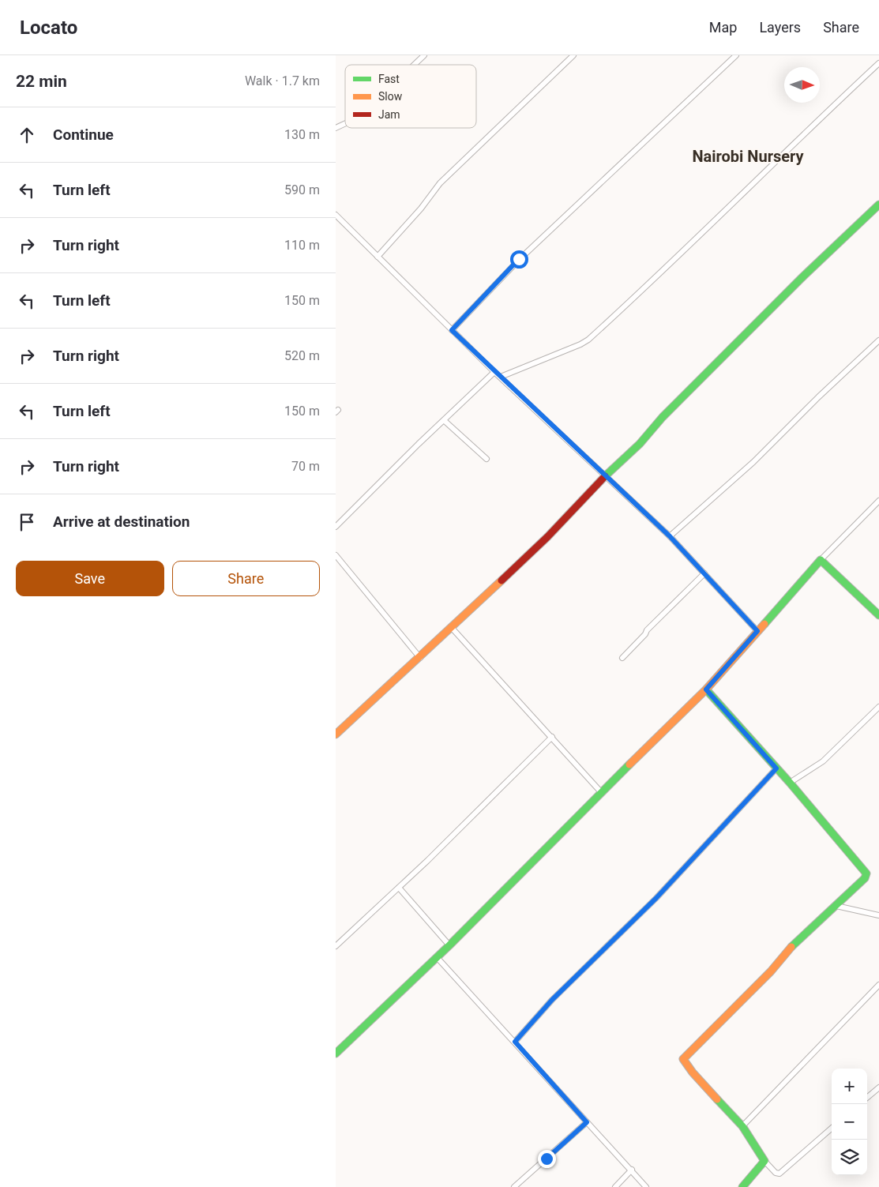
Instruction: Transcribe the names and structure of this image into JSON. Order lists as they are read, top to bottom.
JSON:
{
  "districts": ["Nairobi Nursery"],
  "legend": ["Fast", "Slow", "Jam"],
  "north": "right",
  "page": {
    "header": "Locato",
    "nav": ["Map", "Layers", "Share"],
    "heading": ["22 min", "Walk · 1.7 km"],
    "list": [
      ["Continue", "130 m"],
      ["Turn left", "590 m"],
      ["Turn right", "110 m"],
      ["Turn left", "150 m"],
      ["Turn right", "520 m"],
      ["Turn left", "150 m"],
      ["Turn right", "70 m"],
      "Arrive at destination"
    ],
    "buttons": ["Save", "Share"],
    "map_buttons": ["+", "−"]
  }
}
